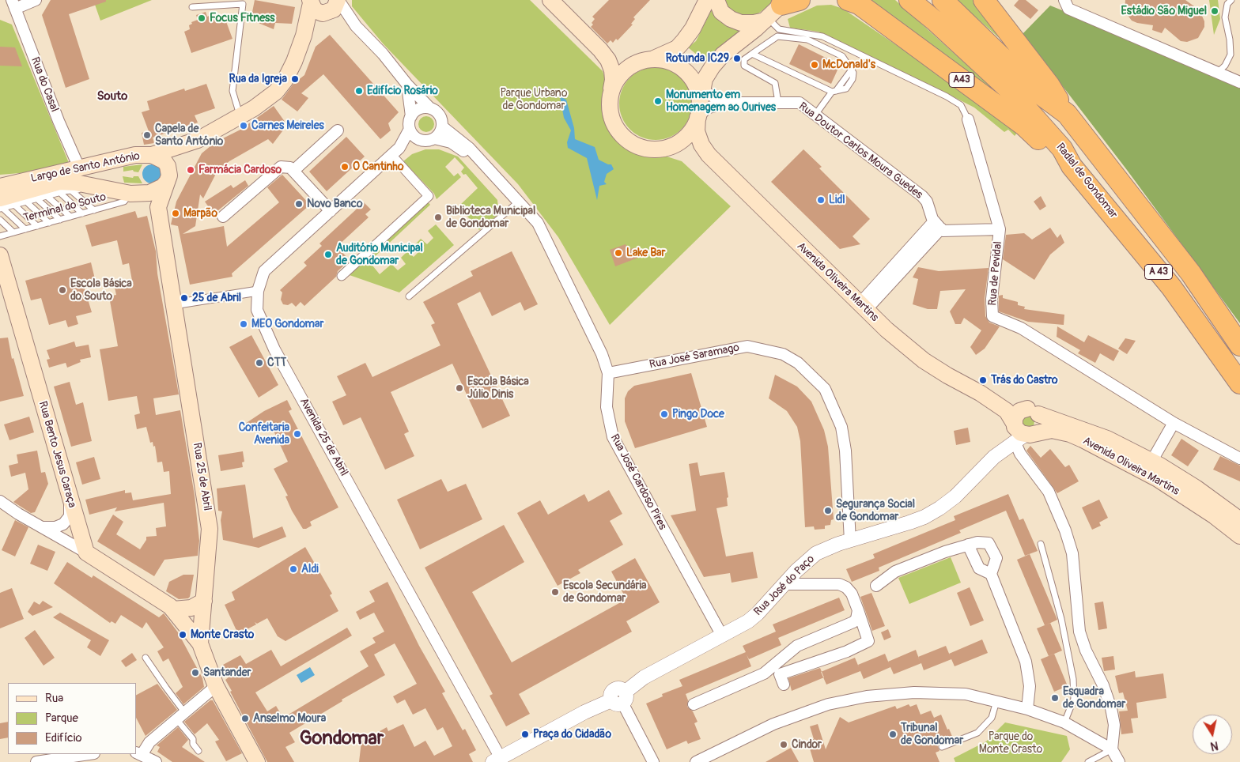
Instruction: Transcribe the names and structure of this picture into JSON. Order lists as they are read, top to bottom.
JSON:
{
  "streets": {
    "highway": ["A43", "Radial de Gondomar", "A 43"],
    "main road": [
      "Largo de Santo António",
      "Avenida Oliveira Martins",
      "Rua Bento Jesus Caraça",
      "Rua 25 de Abril"
    ],
    "street": [
      "Rua do Casal",
      "Rua Doutor Carlos Moura Guedes",
      "Rua de Pevidal",
      "Rua José Saramago",
      "Avenida 25 de Abril",
      "Rua José Cardoso Pires",
      "Rua José do Paço"
    ],
    "lane": ["Terminal do Souto"]
  },
  "crossings": [
    ["A43", "Radial de Gondomar"],
    ["Rua do Casal", "Largo de Santo António"],
    ["Rua Doutor Carlos Moura Guedes", "Avenida Oliveira Martins"],
    ["Largo de Santo António", "Terminal do Souto"],
    ["Largo de Santo António", "Rua 25 de Abril"],
    ["Avenida Oliveira Martins", "Rua José do Paço"],
    ["Rua José Saramago", "Rua José Cardoso Pires"],
    ["Rua José Saramago", "Rua José do Paço"],
    ["Avenida 25 de Abril", "Rua José Cardoso Pires"],
    ["Avenida 25 de Abril", "Rua José do Paço"],
    ["Rua José Cardoso Pires", "Rua José do Paço"]
  ],
  "districts": ["Souto", "Gondomar"],
  "parks": ["Parque Urbano de Gondomar", "Parque do Monte Crasto"],
  "places": [
    "Estádio São Miguel",
    "Focus Fitness",
    "Rotunda IC29",
    "McDonald's",
    "Rua da Igreja",
    "Edifício Rosário",
    "Monumento em Homenagem ao Ourives",
    "Carnes Meireles",
    "Capela de Santo António",
    "O Cantinho",
    "Farmácia Cardoso",
    "Lidl",
    "Novo Banco",
    "Marpão",
    "Biblioteca Municipal de Gondomar",
    "Lake Bar",
    "Auditório Municipal de Gondomar",
    "Escola Básica do Souto",
    "25 de Abril",
    "MEO Gondomar",
    "CTT",
    "Trás do Castro",
    "Escola Básica Júlio Dinis",
    "Pingo Doce",
    "Confeitaria Avenida",
    "Segurança Social de Gondomar",
    "Aldi",
    "Escola Secundária de Gondomar",
    "Monte Crasto",
    "Santander",
    "Esquadra de Gondomar",
    "Anselmo Moura",
    "Praça do Cidadão",
    "Tribunal de Gondomar",
    "Cindor"
  ],
  "legend": ["Rua", "Parque", "Edifício"],
  "north": "bottom"
}
